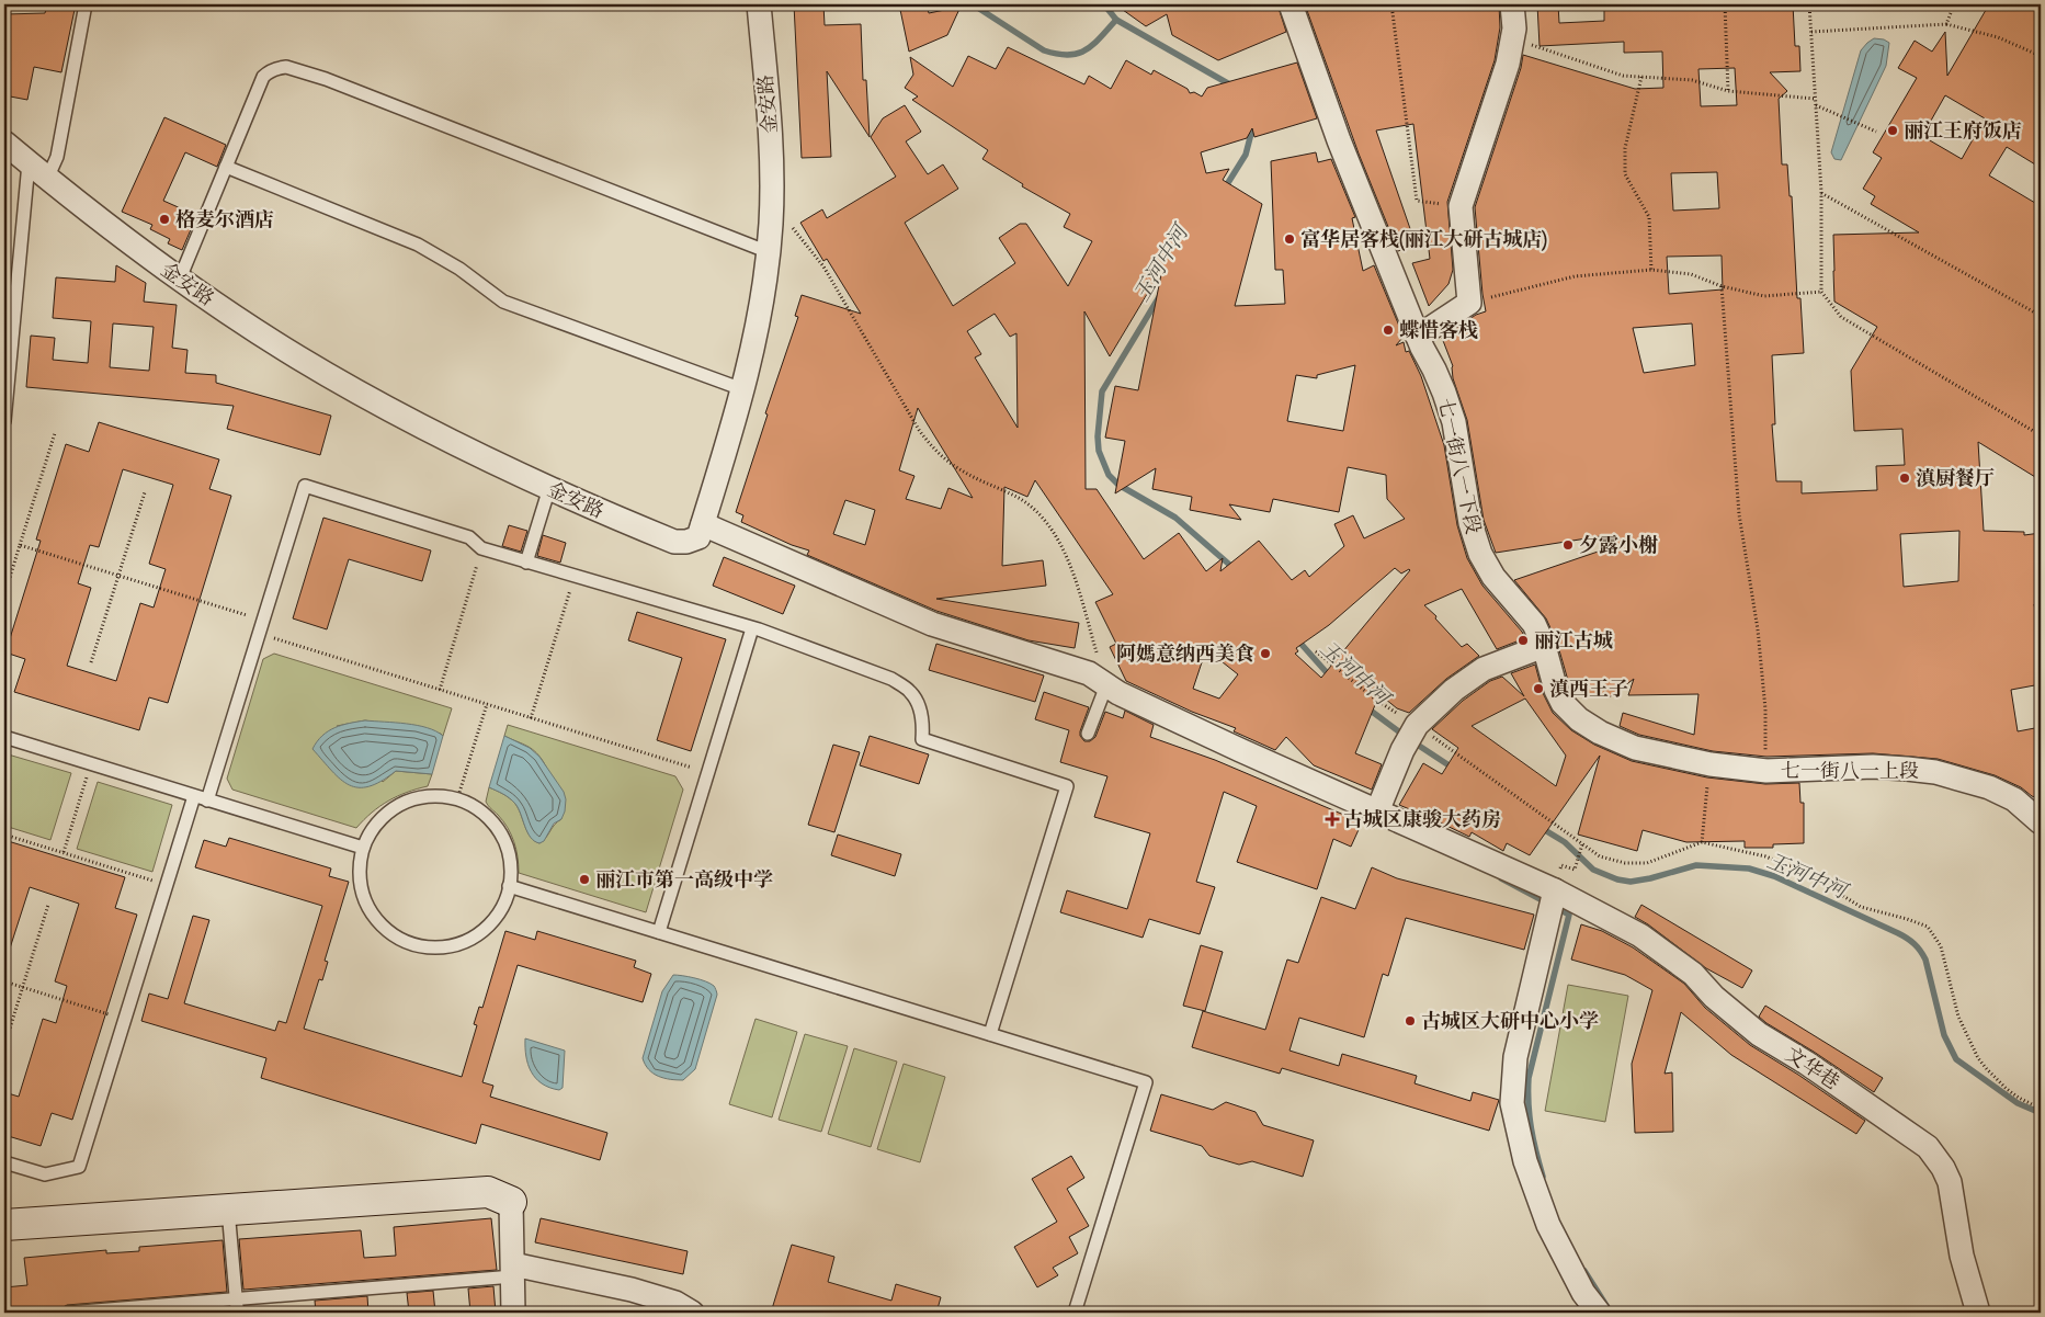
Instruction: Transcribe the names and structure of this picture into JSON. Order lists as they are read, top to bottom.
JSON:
{
  "streets": {
    "street": [
      "金安路",
      "七一街八一下段",
      "七一街八一上段",
      "文华巷"
    ]
  },
  "crossings": [
    ["金安路", "文华巷"],
    ["七一街八一下段", "七一街八一上段"]
  ],
  "water": ["玉河中河"],
  "places": {
    "other": [
      "丽江王府饭店",
      "格麦尔酒店",
      "富华居客栈(丽江大研古城店)",
      "蝶惜客栈",
      "滇厨餐厅",
      "夕露小榭",
      "丽江古城",
      "阿媽意纳西美食",
      "滇西王子",
      "丽江市第一高级中学",
      "古城区大研中心小学"
    ],
    "health": ["古城区康骏大药房"]
  }
}
